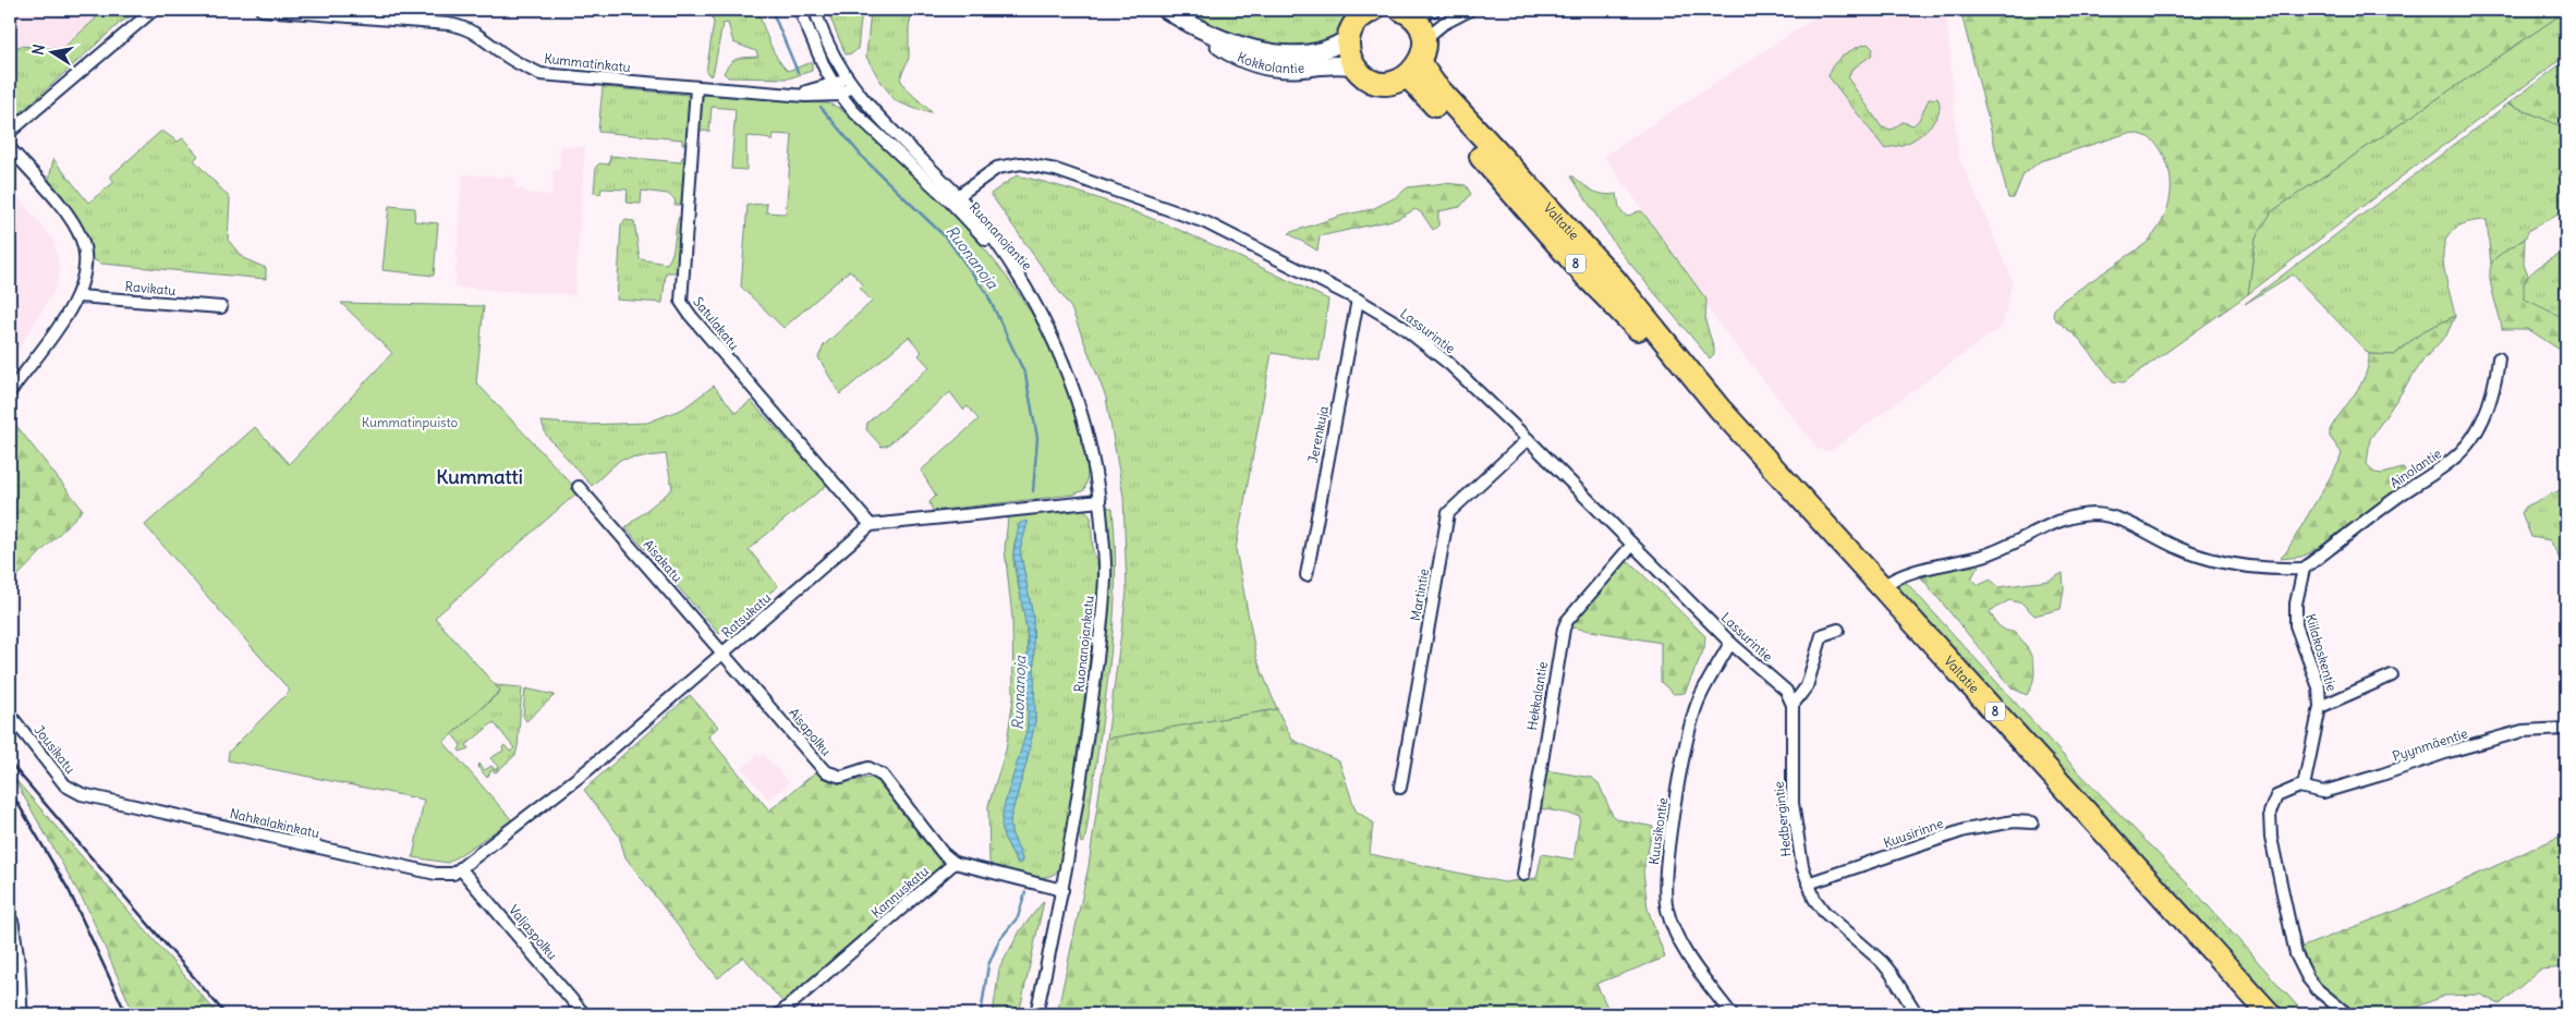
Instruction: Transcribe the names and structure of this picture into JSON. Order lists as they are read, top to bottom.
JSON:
{
  "streets": {
    "highway": ["Valtatie", "8"],
    "main road": ["Kokkolantie"],
    "street": [
      "Kummatinkatu",
      "Ruonanojantie",
      "Ravikatu",
      "Satulakatu",
      "Lassurintie",
      "Jerenkuja",
      "Ainolantie",
      "Aisakatu",
      "Martintie",
      "Ratsukatu",
      "Ruonanojankatu",
      "Kiilakoskentie",
      "Hekkalantie",
      "Aisapolku",
      "Pyynmäentie",
      "Jousikatu",
      "Hedbergintie",
      "Nahkalakinkatu",
      "Kuusikontie",
      "Kuusirinne",
      "Kannuskatu",
      "Valjaspolku"
    ]
  },
  "crossings": [
    ["Kummatinkatu", "Ruonanojantie"],
    ["Kummatinkatu", "Satulakatu"],
    ["Ruonanojantie", "Lassurintie"],
    ["Ruonanojantie", "Ruonanojankatu"],
    ["Satulakatu", "Ratsukatu"],
    ["Lassurintie", "Jerenkuja"],
    ["Lassurintie", "Martintie"],
    ["Lassurintie", "Hekkalantie"],
    ["Lassurintie", "Hedbergintie"],
    ["Lassurintie", "Kuusikontie"],
    ["Ainolantie", "Kiilakoskentie"],
    ["Aisakatu", "Ratsukatu"],
    ["Aisakatu", "Aisapolku"],
    ["Ratsukatu", "Aisapolku"],
    ["Ratsukatu", "Nahkalakinkatu"],
    ["Ratsukatu", "Valjaspolku"],
    ["Kiilakoskentie", "Pyynmäentie"],
    ["Aisapolku", "Kannuskatu"],
    ["Jousikatu", "Nahkalakinkatu"],
    ["Hedbergintie", "Kuusirinne"],
    ["Nahkalakinkatu", "Valjaspolku"]
  ],
  "districts": ["Kummatti"],
  "water": ["Ruonanoja"],
  "parks": ["Kummatinpuisto"],
  "north": "left"
}
